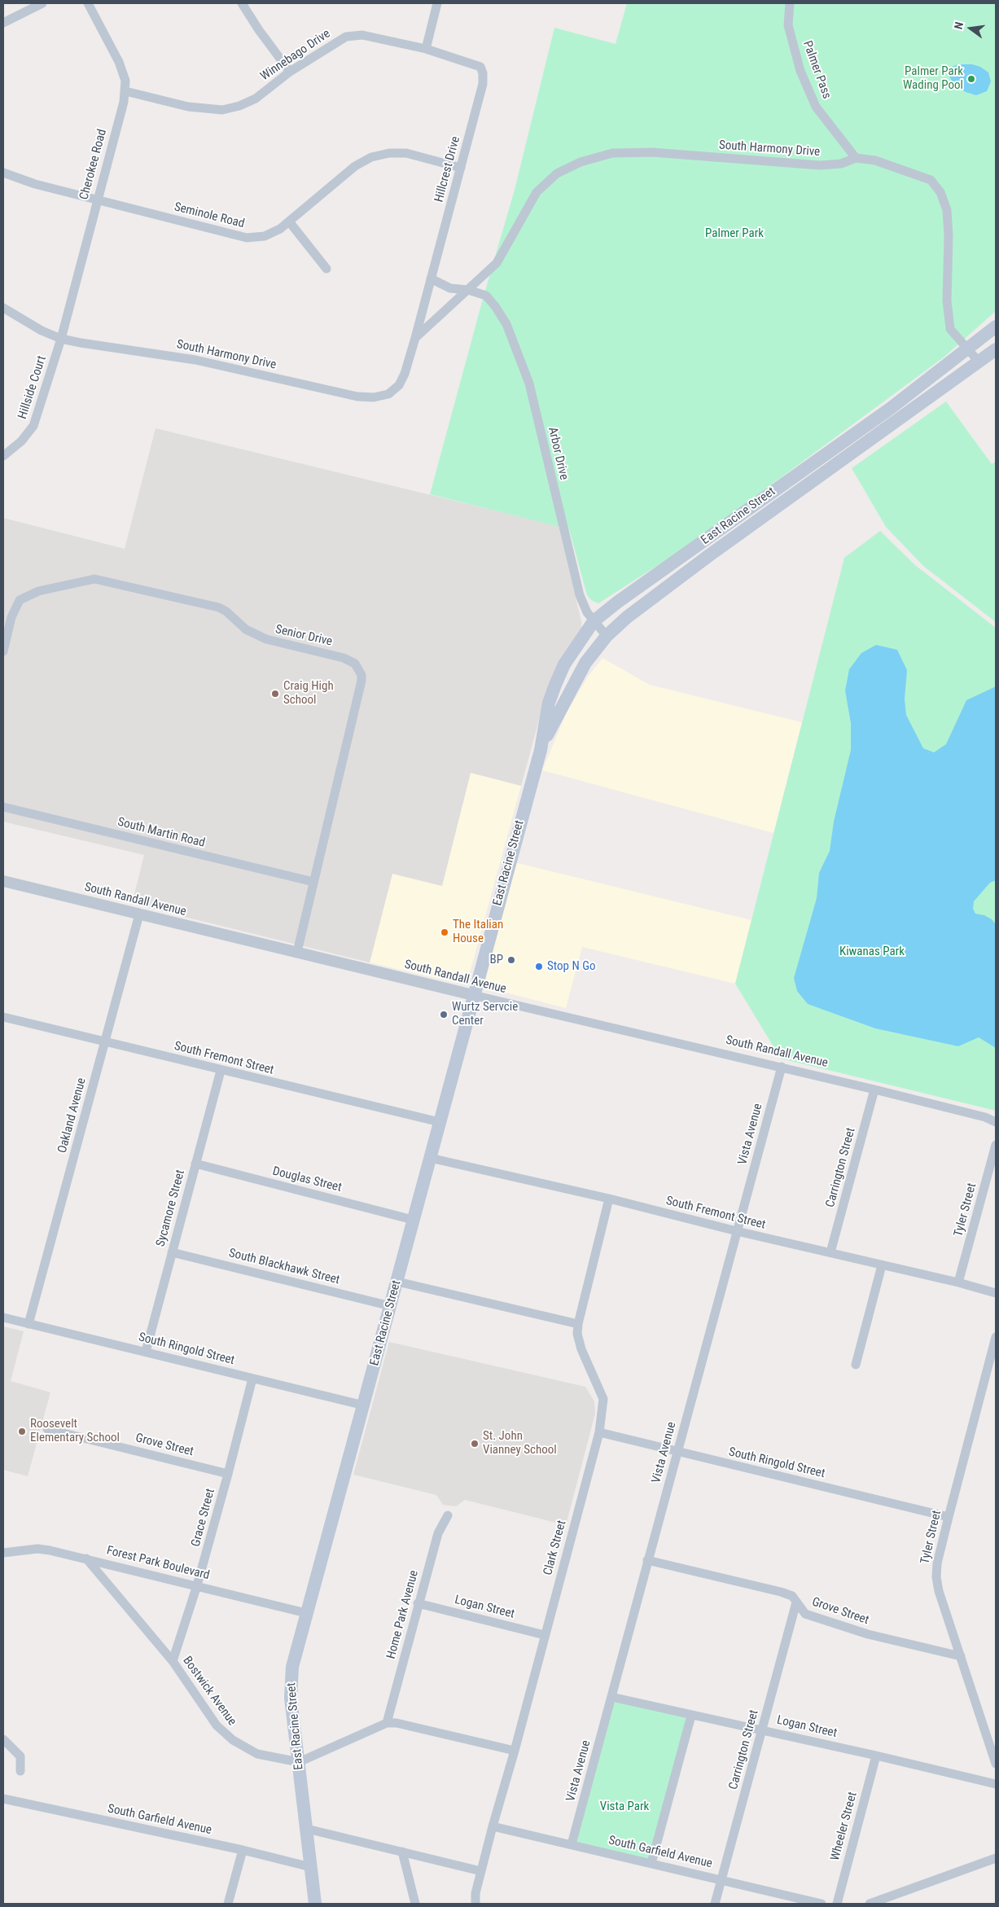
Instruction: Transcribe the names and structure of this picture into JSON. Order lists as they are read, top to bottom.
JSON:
{
  "streets": {
    "main road": ["East Racine Street"],
    "street": [
      "Winnebago Drive",
      "Palmer Pass",
      "South Harmony Drive",
      "Cherokee Road",
      "Hillcrest Drive",
      "Seminole Road",
      "Hillside Court",
      "Arbor Drive",
      "Senior Drive",
      "South Martin Road",
      "South Randall Avenue",
      "South Fremont Street",
      "Oakland Avenue",
      "Vista Avenue",
      "Carrington Street",
      "Douglas Street",
      "Sycamore Street",
      "Tyler Street",
      "South Blackhawk Street",
      "South Ringold Street",
      "Grove Street",
      "Grace Street",
      "Clark Street",
      "Forest Park Boulevard",
      "Logan Street",
      "Home Park Avenue",
      "Bostwick Avenue",
      "South Garfield Avenue",
      "Wheeler Street"
    ]
  },
  "crossings": [
    ["Winnebago Drive", "Cherokee Road"],
    ["Winnebago Drive", "Hillcrest Drive"],
    ["Palmer Pass", "South Harmony Drive"],
    ["South Harmony Drive", "Cherokee Road"],
    ["South Harmony Drive", "Hillcrest Drive"],
    ["South Harmony Drive", "Hillside Court"],
    ["South Harmony Drive", "Arbor Drive"],
    ["South Harmony Drive", "East Racine Street"],
    ["Cherokee Road", "Seminole Road"],
    ["Cherokee Road", "Hillside Court"],
    ["Hillcrest Drive", "Seminole Road"],
    ["Arbor Drive", "East Racine Street"],
    ["East Racine Street", "South Randall Avenue"],
    ["East Racine Street", "South Fremont Street"],
    ["East Racine Street", "Douglas Street"],
    ["East Racine Street", "South Blackhawk Street"],
    ["East Racine Street", "South Ringold Street"],
    ["East Racine Street", "Forest Park Boulevard"],
    ["East Racine Street", "Bostwick Avenue"],
    ["East Racine Street", "South Garfield Avenue"],
    ["Senior Drive", "South Martin Road"],
    ["Senior Drive", "South Randall Avenue"],
    ["South Randall Avenue", "Oakland Avenue"],
    ["South Randall Avenue", "Vista Avenue"],
    ["South Randall Avenue", "Carrington Street"],
    ["South Fremont Street", "Oakland Avenue"],
    ["South Fremont Street", "Vista Avenue"],
    ["South Fremont Street", "Carrington Street"],
    ["South Fremont Street", "Sycamore Street"],
    ["South Fremont Street", "Tyler Street"],
    ["South Fremont Street", "Clark Street"],
    ["Oakland Avenue", "South Ringold Street"],
    ["Vista Avenue", "South Ringold Street"],
    ["Vista Avenue", "Grove Street"],
    ["Vista Avenue", "Logan Street"],
    ["Vista Avenue", "South Garfield Avenue"],
    ["Carrington Street", "Grove Street"],
    ["Carrington Street", "Logan Street"],
    ["Carrington Street", "South Garfield Avenue"],
    ["Douglas Street", "Sycamore Street"],
    ["Sycamore Street", "South Blackhawk Street"],
    ["Sycamore Street", "South Ringold Street"],
    ["Tyler Street", "South Ringold Street"],
    ["Tyler Street", "Grove Street"],
    ["South Ringold Street", "Grace Street"],
    ["South Ringold Street", "Clark Street"],
    ["Grove Street", "Grace Street"],
    ["Grace Street", "Forest Park Boulevard"],
    ["Grace Street", "Bostwick Avenue"],
    ["Clark Street", "Logan Street"],
    ["Clark Street", "South Garfield Avenue"],
    ["Forest Park Boulevard", "Bostwick Avenue"],
    ["Logan Street", "Home Park Avenue"],
    ["Logan Street", "Wheeler Street"]
  ],
  "parks": ["Palmer Park", "Kiwanas Park", "Vista Park"],
  "places": [
    "Palmer Park Wading Pool",
    "Craig High School",
    "The Italian House",
    "BP",
    "Stop N Go",
    "Wurtz Servcie Center",
    "Roosevelt Elementary School",
    "St. John Vianney School"
  ],
  "north": "left"
}
